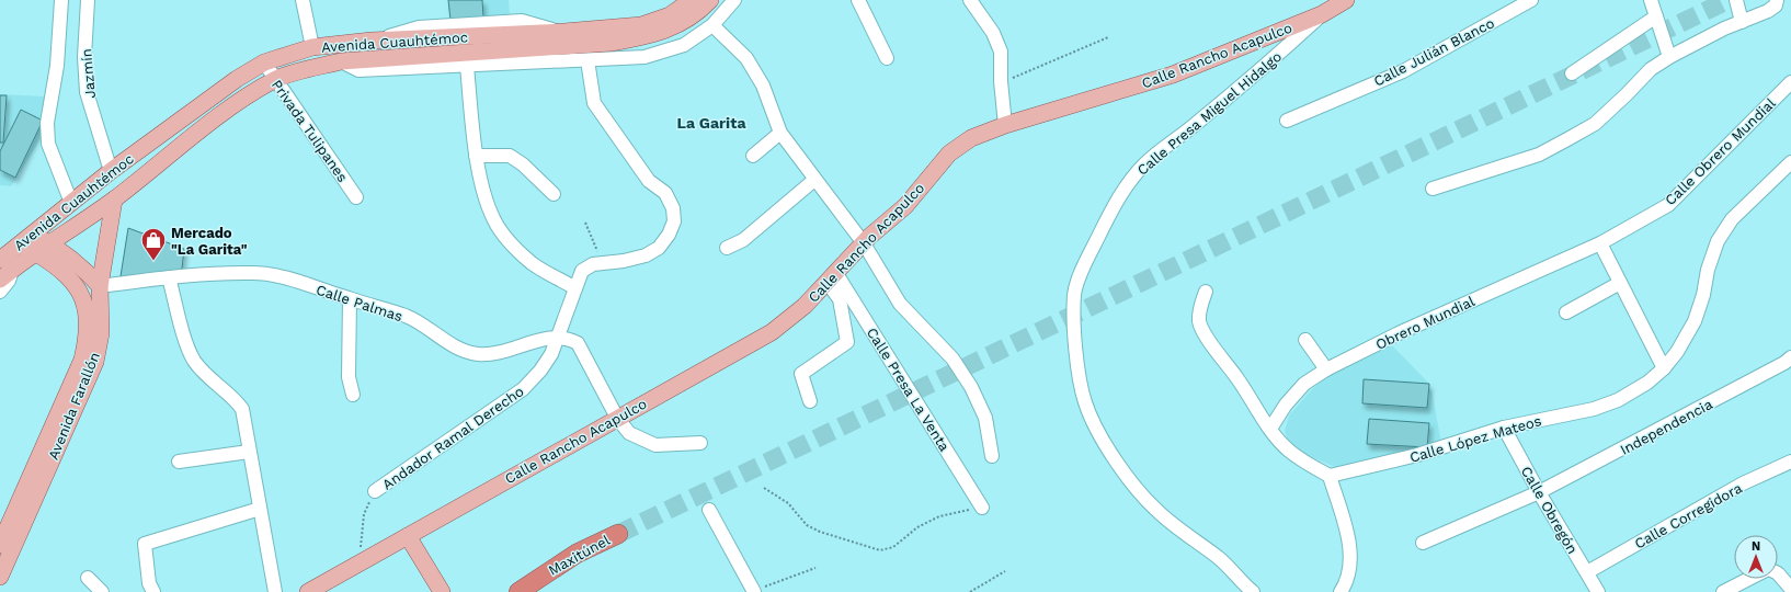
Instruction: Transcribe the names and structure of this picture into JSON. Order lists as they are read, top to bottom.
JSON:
{
  "streets": {
    "highway": ["Maxitúnel"],
    "main road": ["Avenida Cuauhtémoc", "Calle Rancho Acapulco", "Avenida Farallón"],
    "street": [
      "Calle Julián Blanco",
      "Jazmín",
      "Calle Presa Miguel Hidalgo",
      "Privada Tulipanes",
      "Calle Obrero Mundial",
      "Calle Palmas",
      "Obrero Mundial",
      "Calle Presa La Venta",
      "Independencia",
      "Andador Ramal Derecho",
      "Calle López Mateos",
      "Calle Obregón",
      "Calle Corregidora"
    ]
  },
  "crossings": [
    ["Avenida Cuauhtémoc", "Jazmín"],
    ["Avenida Cuauhtémoc", "Privada Tulipanes"],
    ["Avenida Cuauhtémoc", "Avenida Farallón"],
    ["Avenida Cuauhtémoc", "Andador Ramal Derecho"],
    ["Calle Rancho Acapulco", "Calle Presa Miguel Hidalgo"],
    ["Calle Rancho Acapulco", "Calle Palmas"],
    ["Calle Rancho Acapulco", "Calle Presa La Venta"],
    ["Calle Obrero Mundial", "Obrero Mundial"],
    ["Calle Palmas", "Avenida Farallón"],
    ["Calle Palmas", "Andador Ramal Derecho"],
    ["Independencia", "Calle Obregón"],
    ["Calle López Mateos", "Calle Obregón"],
    ["Calle Obregón", "Calle Corregidora"]
  ],
  "districts": ["La Garita"],
  "places": {
    "shop": ["Mercado \"La Garita\""]
  },
  "north": "top"
}
